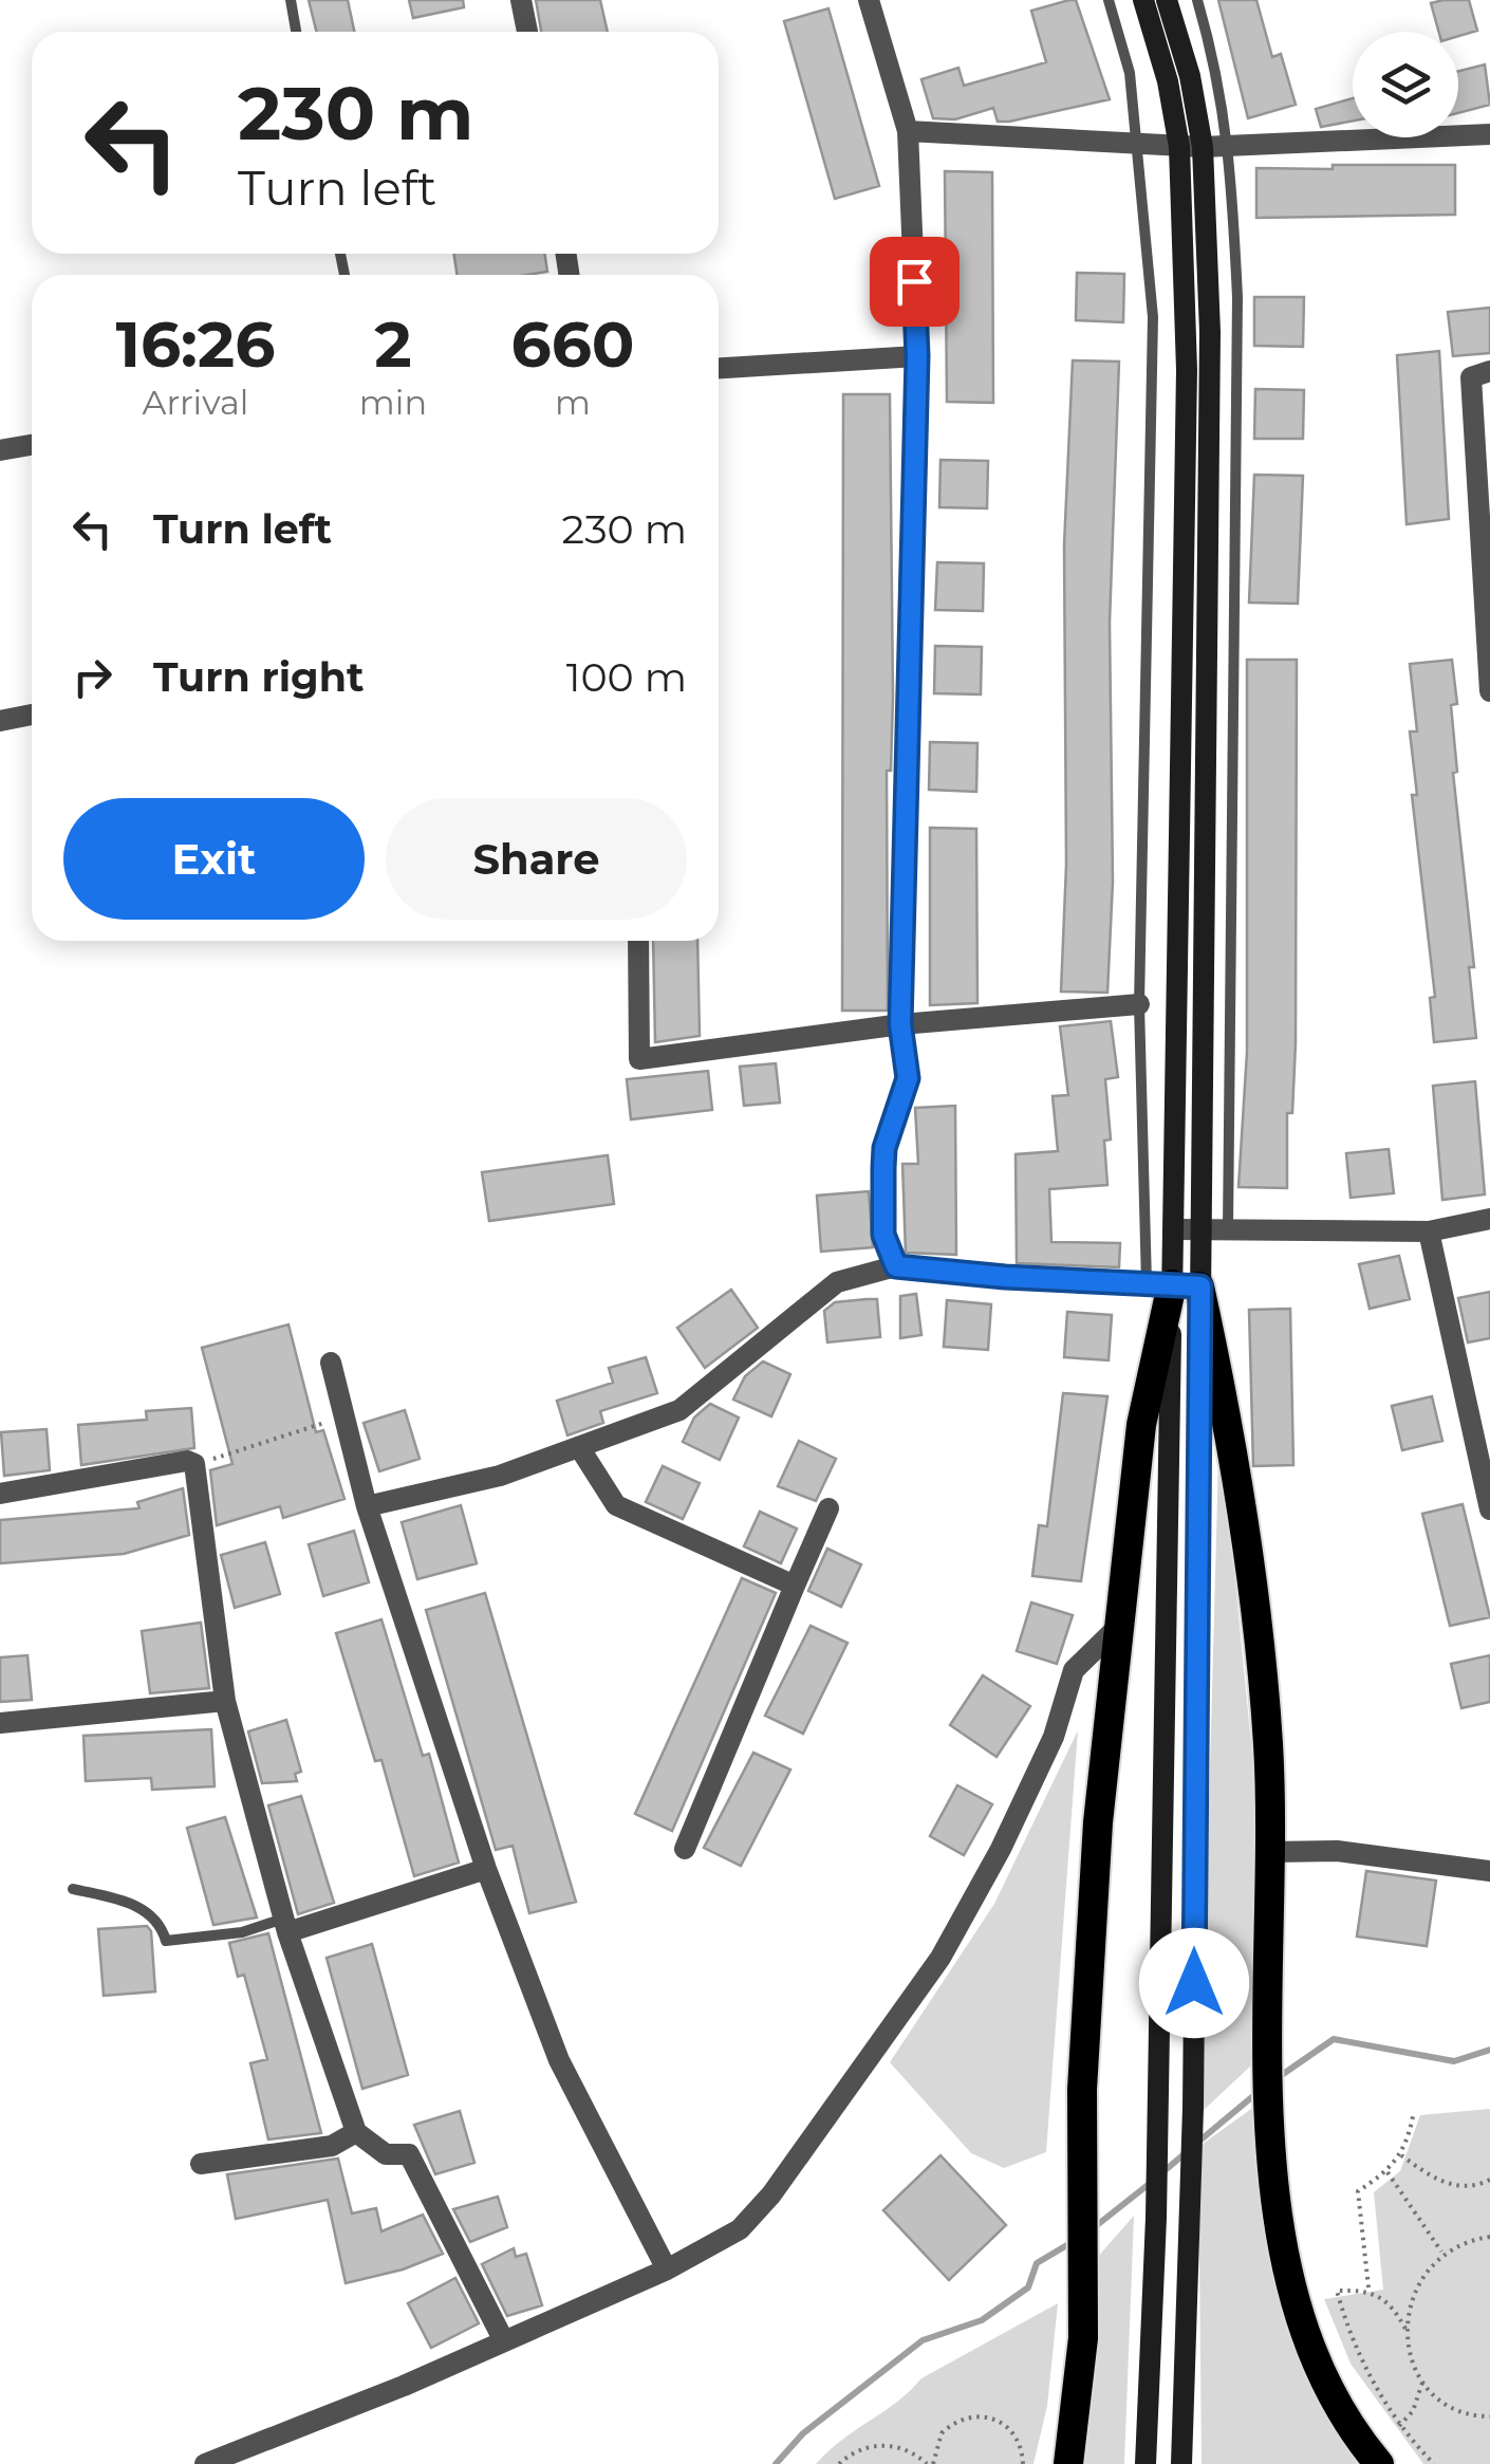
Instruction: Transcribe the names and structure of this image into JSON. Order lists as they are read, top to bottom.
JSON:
{
  "page": {
    "turn": ["230 m", "Turn left"],
    "eta": [
      "16:26",
      "Arrival",
      "2",
      "min",
      "660",
      "m"
    ],
    "list": [
      {
        "name": "Turn left",
        "value": "230 m"
      },
      {
        "name": "Turn right",
        "value": "100 m"
      }
    ],
    "buttons": ["Exit", "Share"]
  }
}
